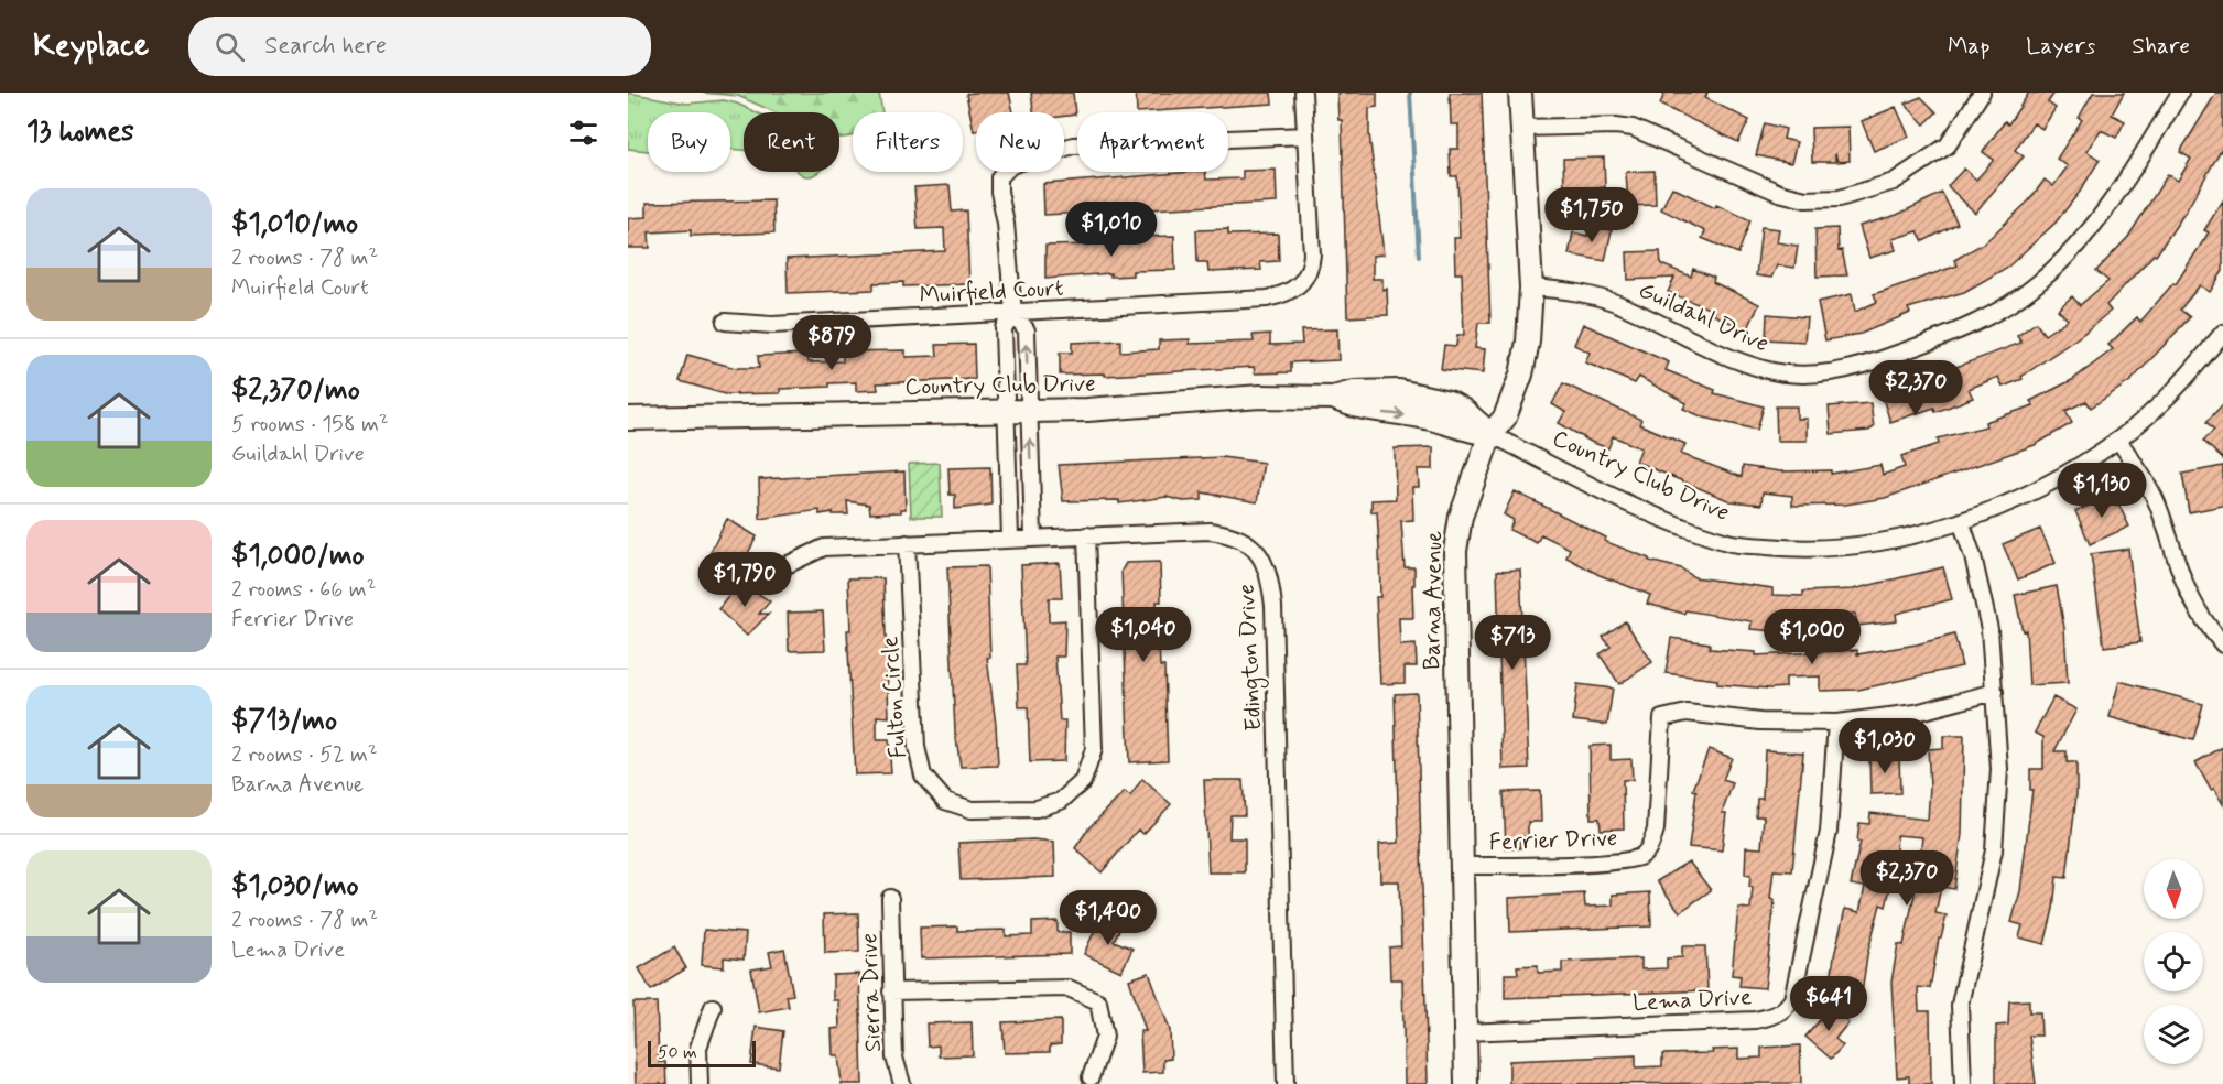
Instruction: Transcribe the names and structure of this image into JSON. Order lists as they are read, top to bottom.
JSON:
{
  "streets": {
    "street": [
      "Muirfield Court",
      "Guildahl Drive",
      "Country Club Drive",
      "Barna Avenue",
      "Edington Drive",
      "Fulton Circle",
      "Ferrier Drive",
      "Sierra Drive",
      "Lema Drive"
    ]
  },
  "crossings": [
    ["Guildahl Drive", "Barna Avenue"],
    ["Country Club Drive", "Barna Avenue"],
    ["Barna Avenue", "Ferrier Drive"],
    ["Barna Avenue", "Lema Drive"],
    ["Edington Drive", "Fulton Circle"],
    ["Ferrier Drive", "Lema Drive"]
  ],
  "scale_bar": "50 m",
  "north": "bottom",
  "page": {
    "header": "Keyplace",
    "search": "Search here",
    "nav": ["Map", "Layers", "Share"],
    "heading": "13 homes",
    "chip": [
      "Buy",
      "Rent",
      "Filters",
      "New",
      "Apartment"
    ],
    "list": [
      {
        "name": "$1,010/mo",
        "note": "2 rooms · 78 m² · Muirfield Court"
      },
      {
        "name": "$2,370/mo",
        "note": "5 rooms · 158 m² · Guildahl Drive"
      },
      {
        "name": "$1,000/mo",
        "note": "2 rooms · 66 m² · Ferrier Drive"
      },
      {
        "name": "$713/mo",
        "note": "2 rooms · 52 m² · Barna Avenue"
      },
      {
        "name": "$1,030/mo",
        "note": "2 rooms · 78 m² · Lema Drive"
      }
    ],
    "price": [
      "$1,750",
      "$1,010",
      "$879",
      "$2,370",
      "$1,130",
      "$1,790",
      "$1,040",
      "$1,000",
      "$713",
      "$1,030",
      "$2,370",
      "$1,400",
      "$641"
    ],
    "scale": "50 m"
  }
}
